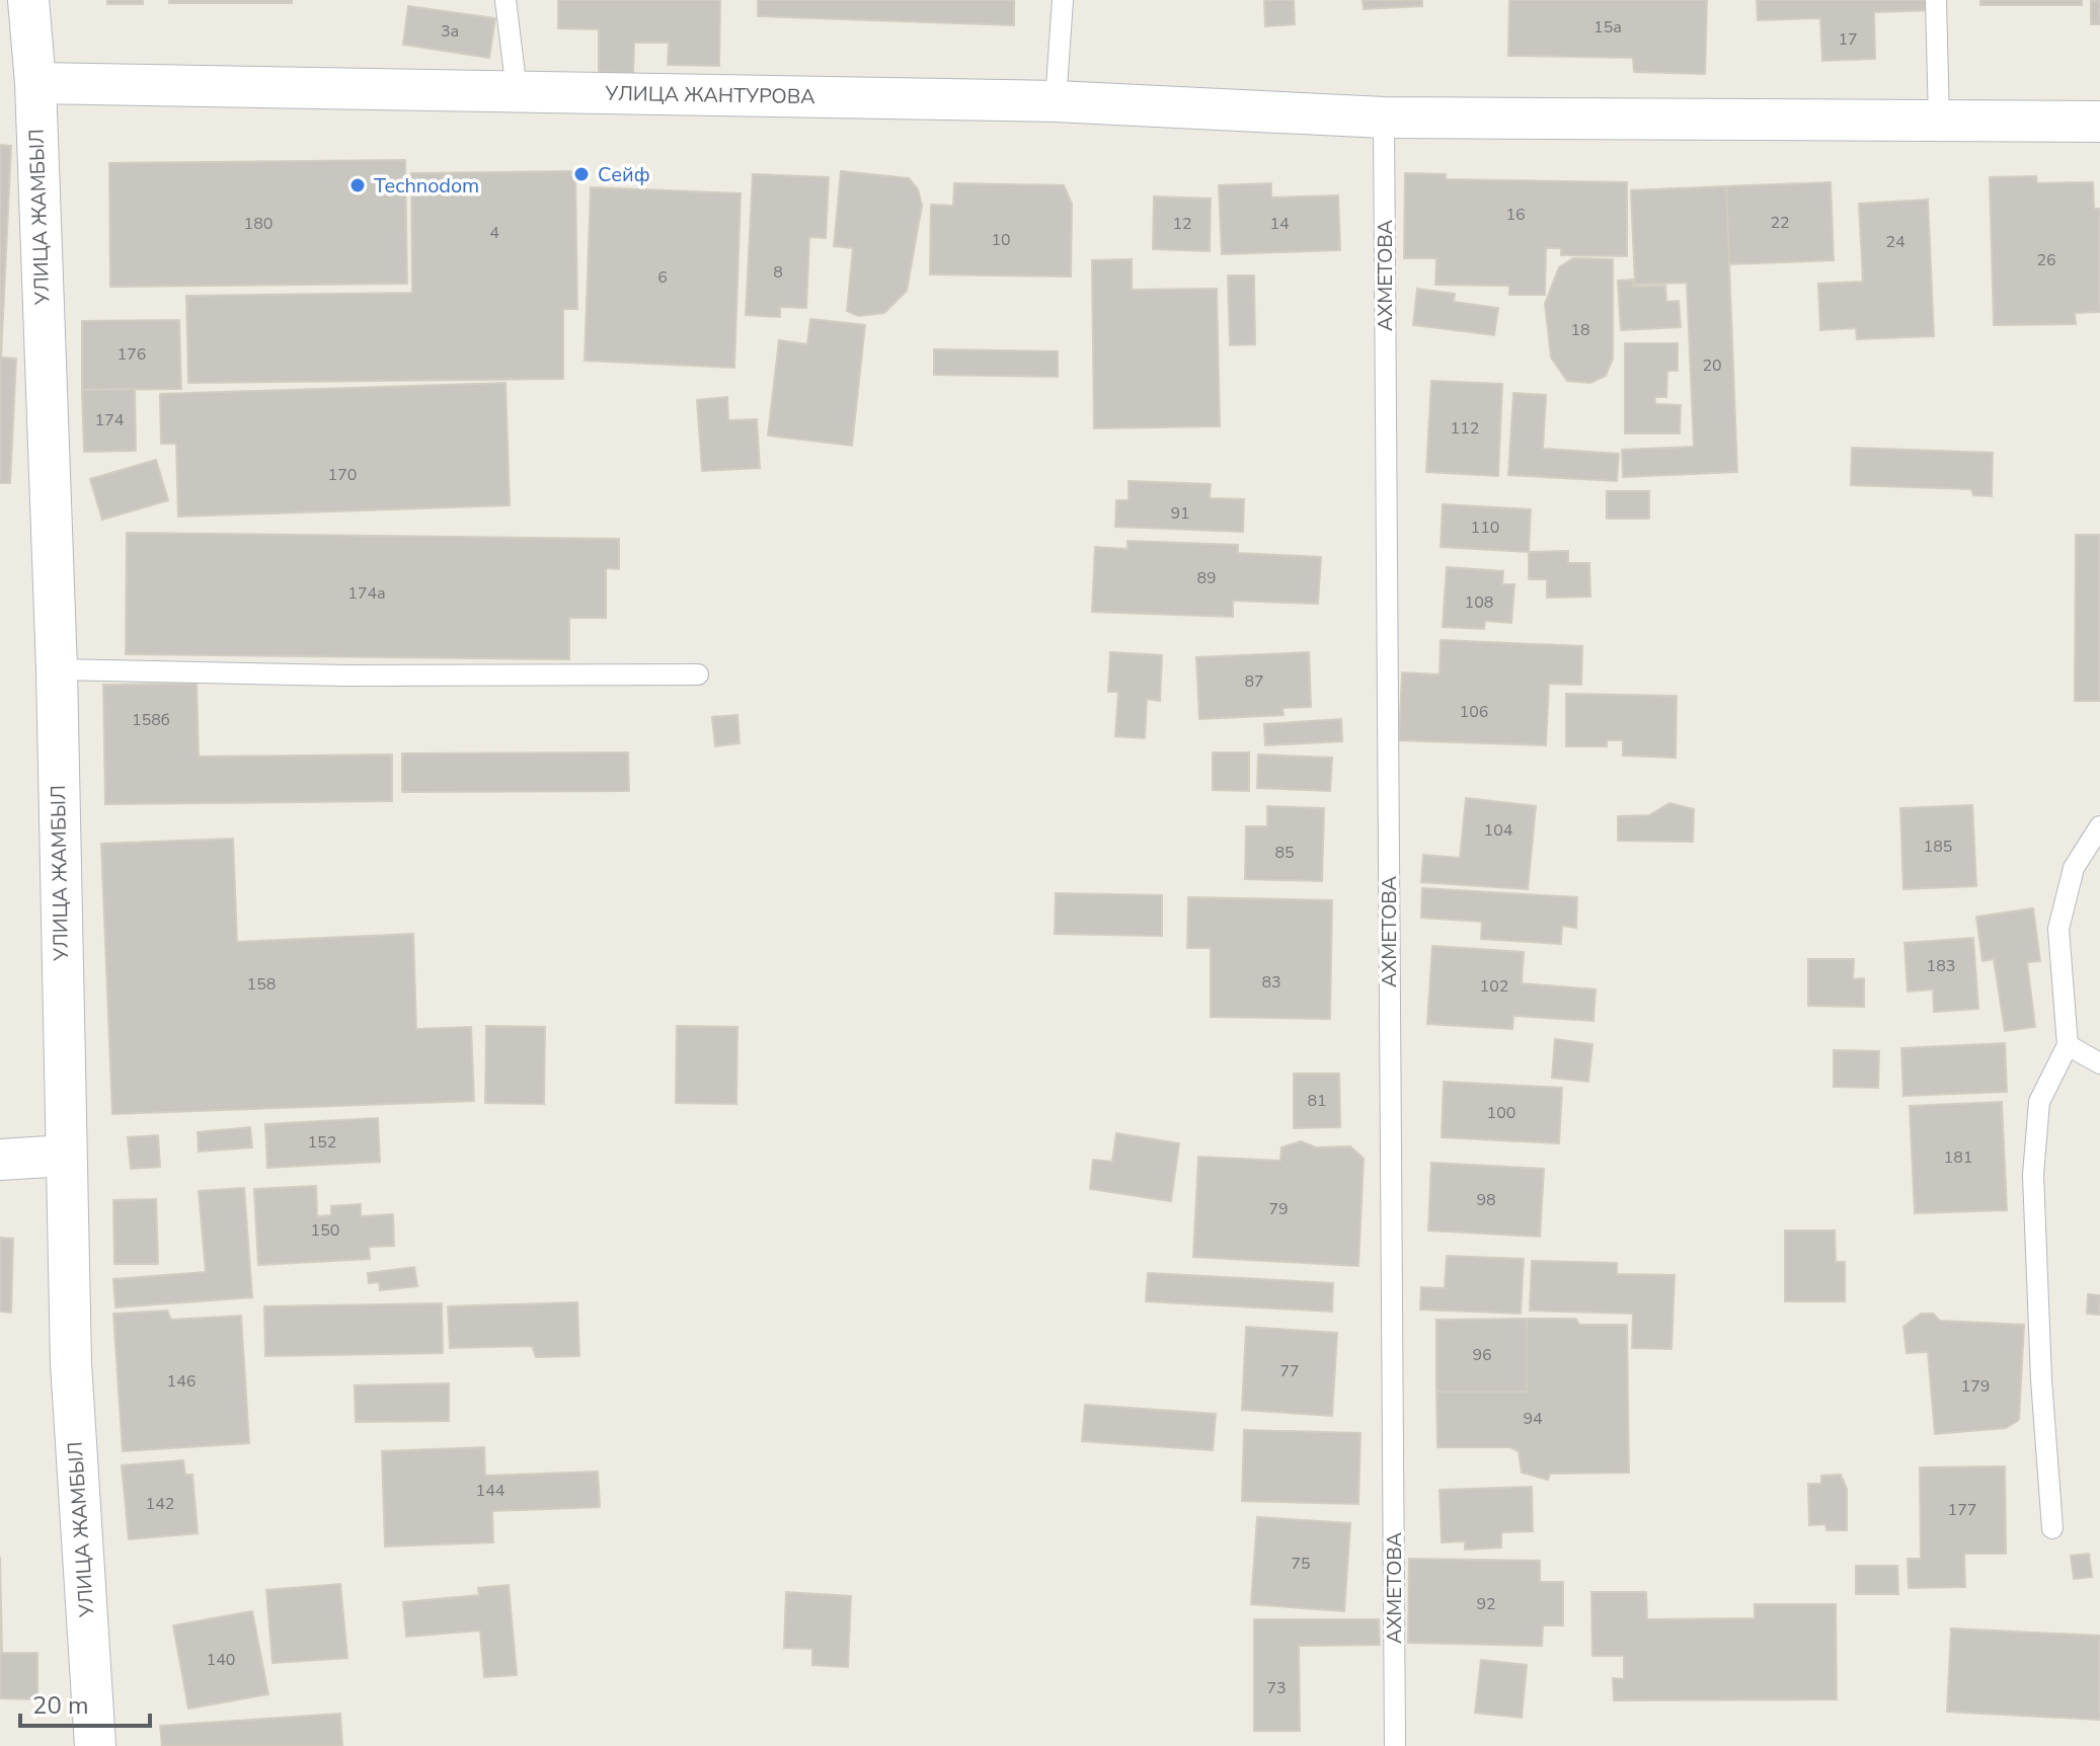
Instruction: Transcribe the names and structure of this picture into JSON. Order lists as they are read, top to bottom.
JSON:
{
  "streets": {
    "street": ["УЛИЦА ЖАНТУРОВА", "УЛИЦА ЖАМБЫЛ"],
    "lane": ["АХМЕТОВА"]
  },
  "crossings": [
    ["УЛИЦА ЖАНТУРОВА", "УЛИЦА ЖАМБЫЛ"],
    ["УЛИЦА ЖАНТУРОВА", "АХМЕТОВА"]
  ],
  "places": ["Сейф", "Technodom"],
  "house_numbers": [
    "15а",
    "3а",
    "17",
    "16",
    "22",
    "180",
    "12",
    "14",
    "4",
    "10",
    "24",
    "26",
    "8",
    "6",
    "18",
    "176",
    "20",
    "174",
    "112",
    "170",
    "91",
    "110",
    "89",
    "174а",
    "108",
    "87",
    "106",
    "158б",
    "104",
    "185",
    "85",
    "183",
    "83",
    "158",
    "102",
    "81",
    "100",
    "152",
    "181",
    "98",
    "79",
    "150",
    "96",
    "77",
    "146",
    "179",
    "94",
    "144",
    "142",
    "177",
    "75",
    "92",
    "140",
    "73"
  ],
  "scale_bar": "20 m"
}
